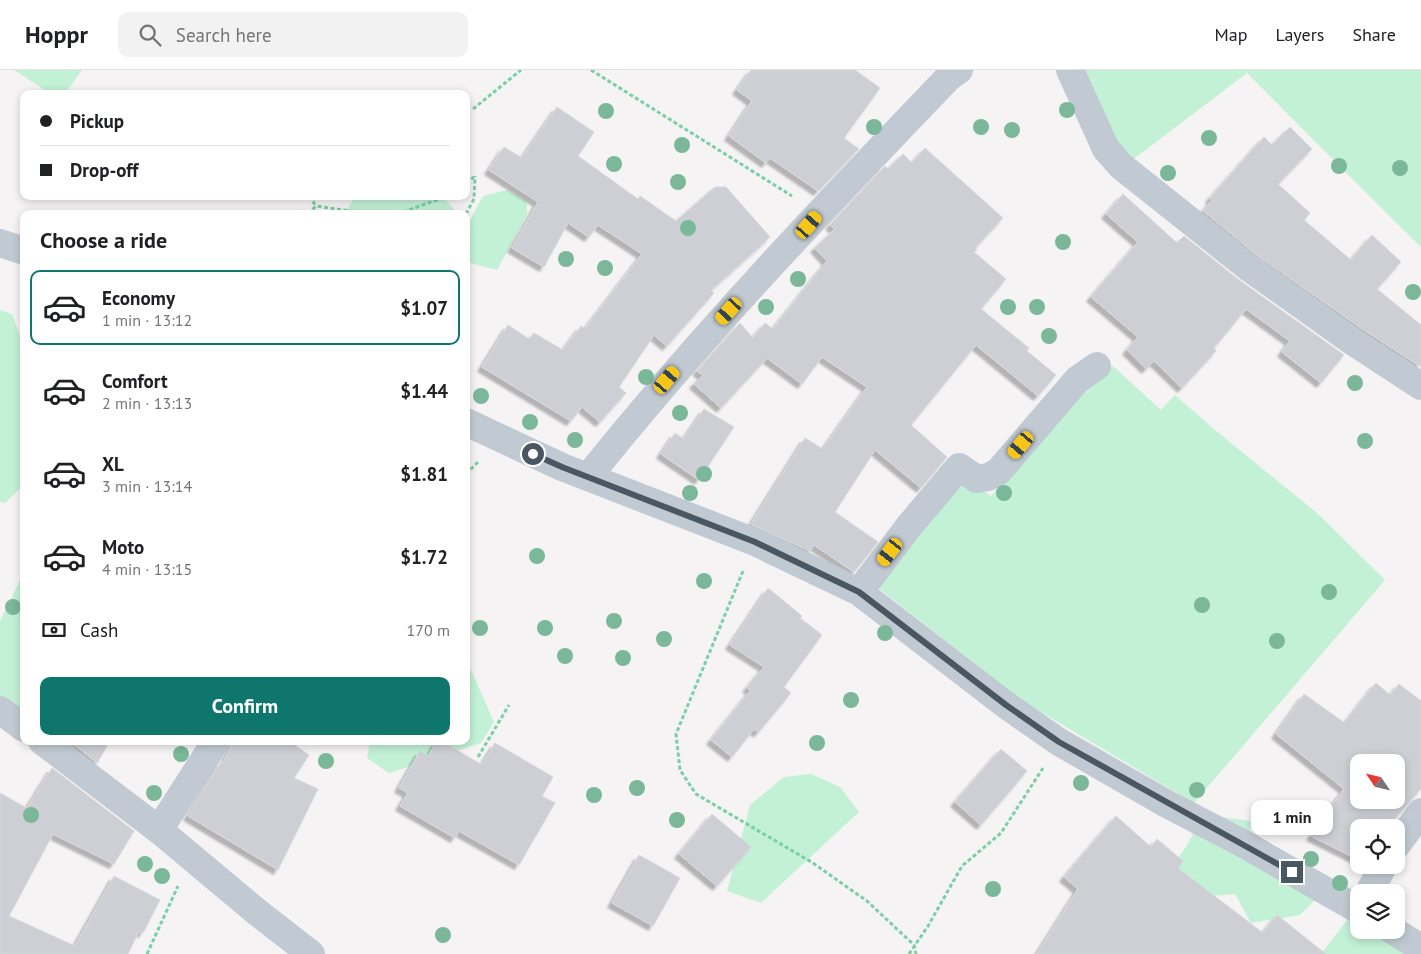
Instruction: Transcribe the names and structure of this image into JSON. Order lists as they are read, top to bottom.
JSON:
{
  "north": "top left",
  "page": {
    "header": "Hoppr",
    "search": "Search here",
    "nav": ["Map", "Layers", "Share"],
    "banner": ["Pickup", "Drop-off"],
    "heading": "Choose a ride",
    "list": [
      {
        "name": "Economy",
        "note": "1 min · 13:12",
        "value": "$1.07"
      },
      {
        "name": "Comfort",
        "note": "2 min · 13:13",
        "value": "$1.44"
      },
      {
        "name": "XL",
        "note": "3 min · 13:14",
        "value": "$1.81"
      },
      {
        "name": "Moto",
        "note": "4 min · 13:15",
        "value": "$1.72"
      }
    ],
    "pay": ["Cash", "170 m"],
    "buttons": "Confirm",
    "bubble": "1 min"
  }
}
